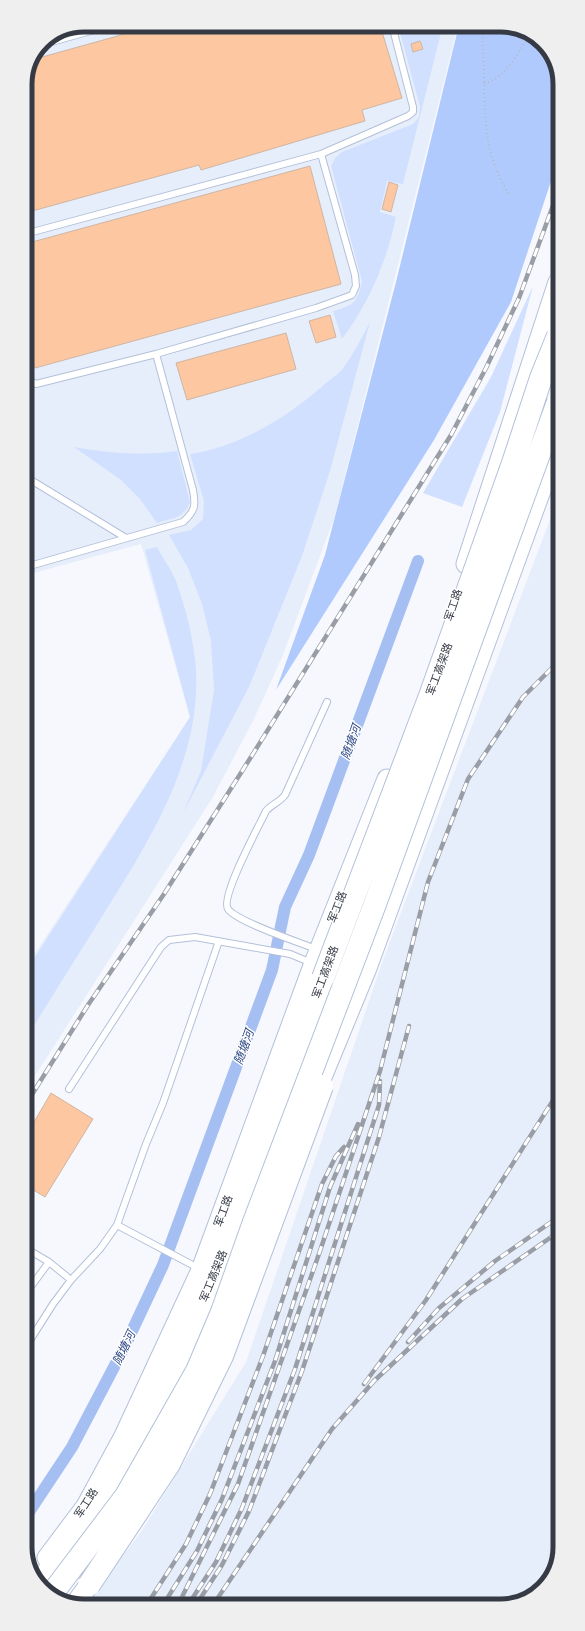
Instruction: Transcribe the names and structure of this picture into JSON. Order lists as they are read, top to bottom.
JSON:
{
  "streets": {
    "highway": ["军工高架路"],
    "main road": ["军工路"]
  },
  "water": ["随塘河"]
}
